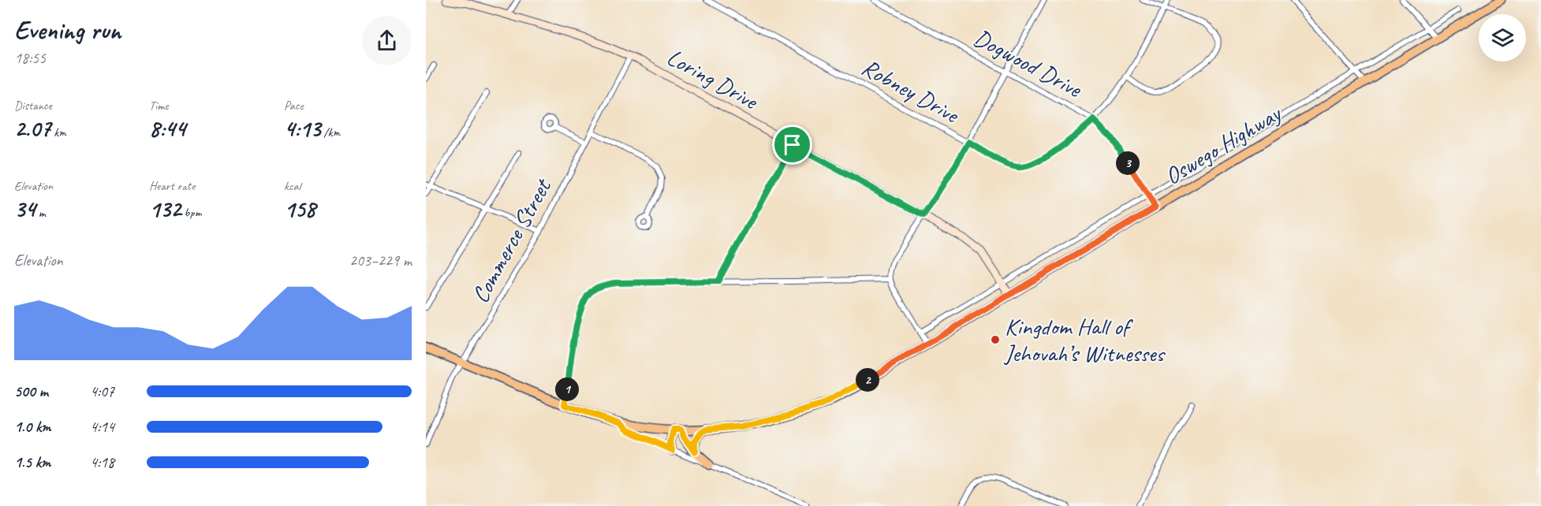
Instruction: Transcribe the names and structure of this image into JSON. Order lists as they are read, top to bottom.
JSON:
{
  "streets": {
    "main road": ["Oswego Highway"],
    "street": [
      "Dogwood Drive",
      "Loring Drive",
      "Robney Drive",
      "Commerce Street"
    ]
  },
  "crossings": [
    ["Dogwood Drive", "Robney Drive"],
    ["Dogwood Drive", "Oswego Highway"],
    ["Loring Drive", "Oswego Highway"],
    ["Loring Drive", "Commerce Street"],
    ["Oswego Highway", "Commerce Street"]
  ],
  "places": ["Kingdom Hall of Jehovah’s Witnesses"],
  "page": {
    "heading": ["Evening run", "18:55"],
    "stats": [
      ["Distance", "2.07 km"],
      ["Time", "8:44"],
      ["Pace", "4:13 /km"],
      ["Elevation", "34 m"],
      ["Heart rate", "132 bpm"],
      ["kcal", "158"]
    ],
    "pins": ["3", "2", "1"],
    "chart": ["Elevation", "203–229 m"],
    "list": [
      {
        "name": "500 m",
        "note": "4:07"
      },
      {
        "name": "1.0 km",
        "note": "4:14"
      },
      {
        "name": "1.5 km",
        "note": "4:18"
      }
    ]
  }
}
